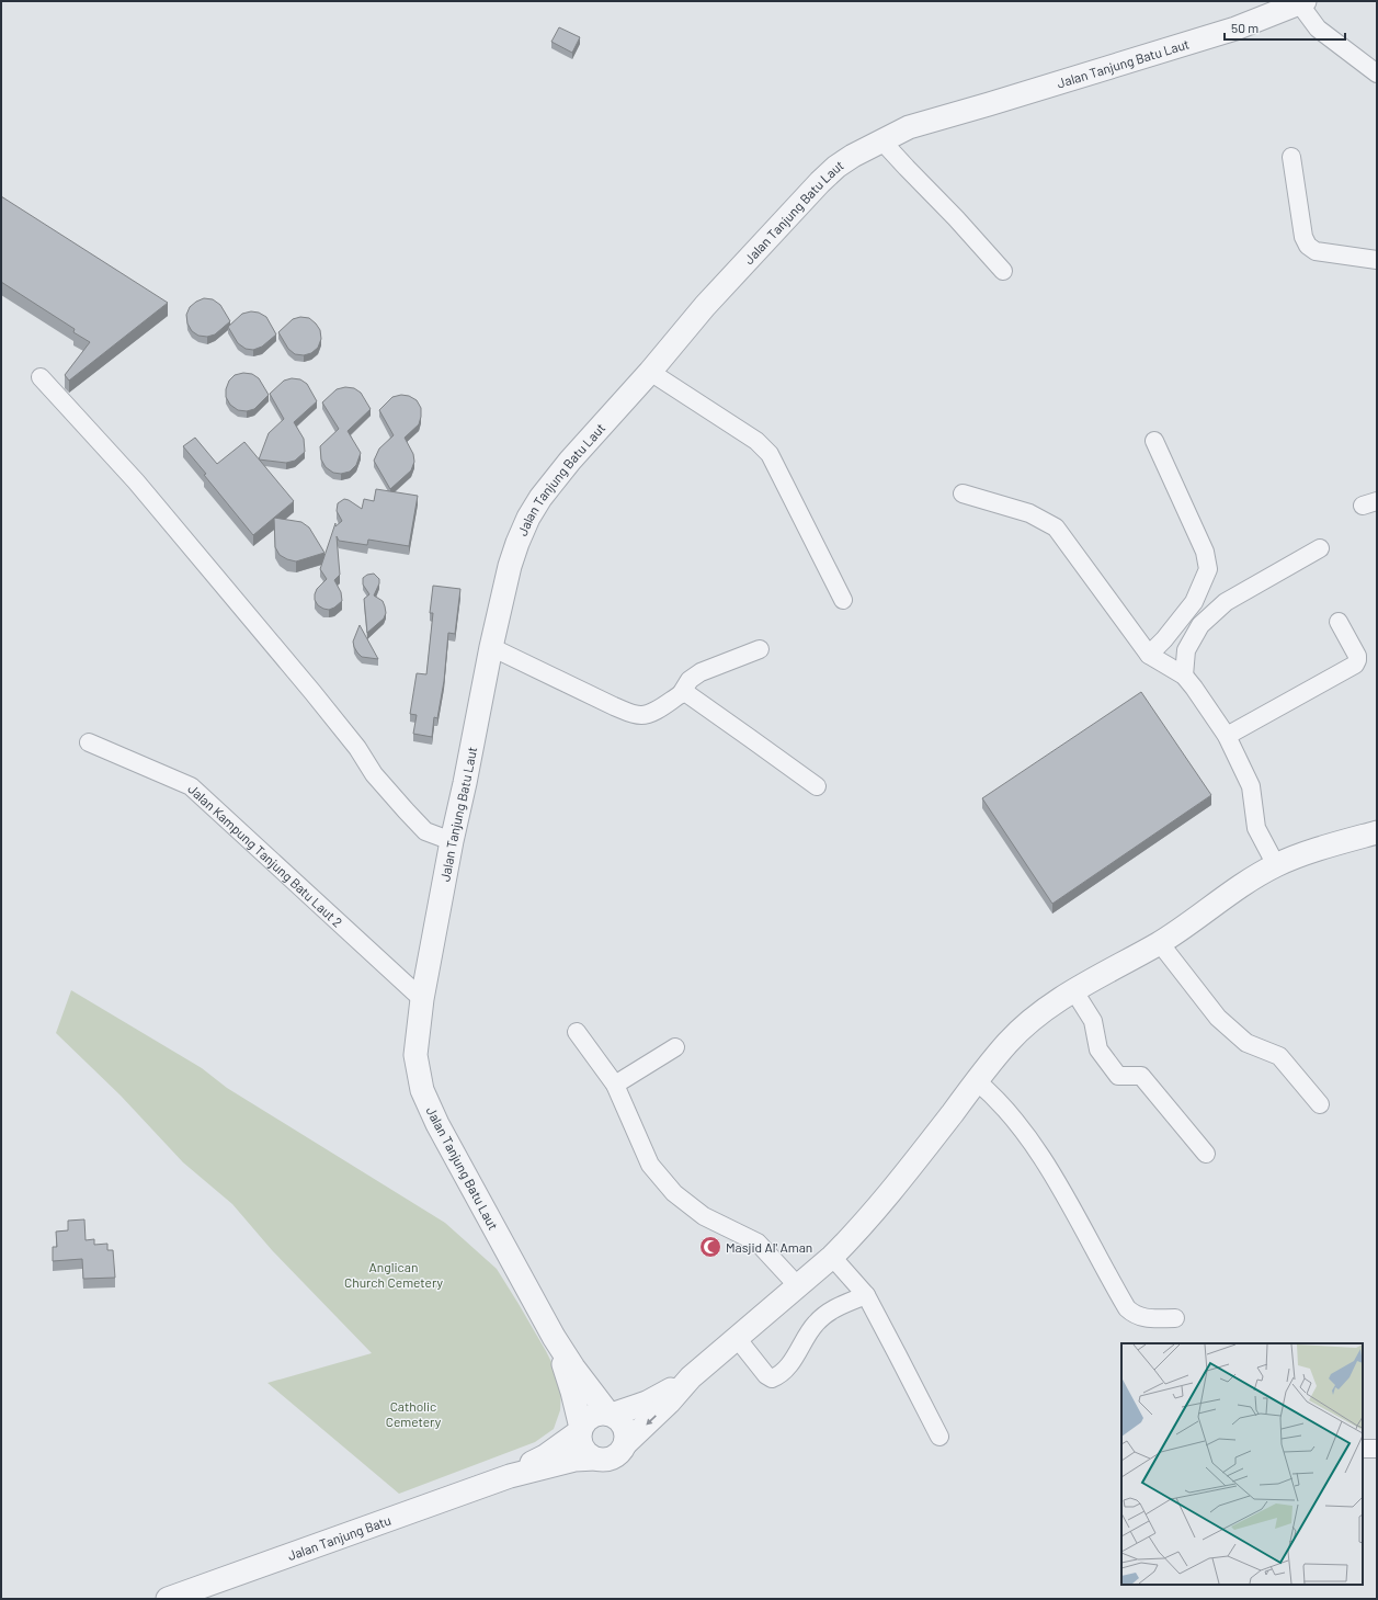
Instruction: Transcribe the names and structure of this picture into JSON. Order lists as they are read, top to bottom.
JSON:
{
  "streets": {
    "street": ["Jalan Tanjung Batu Laut", "Jalan Kampung Tanjung Batu Laut 2", "Jalan Tanjung Batu"]
  },
  "crossings": [
    ["Jalan Tanjung Batu Laut", "Jalan Kampung Tanjung Batu Laut 2"],
    ["Jalan Tanjung Batu Laut", "Jalan Tanjung Batu"]
  ],
  "parks": ["Anglican Church Cemetery", "Catholic Cemetery"],
  "places": {
    "mosque": ["Masjid Al' Aman"]
  },
  "scale_bar": "50 m"
}
